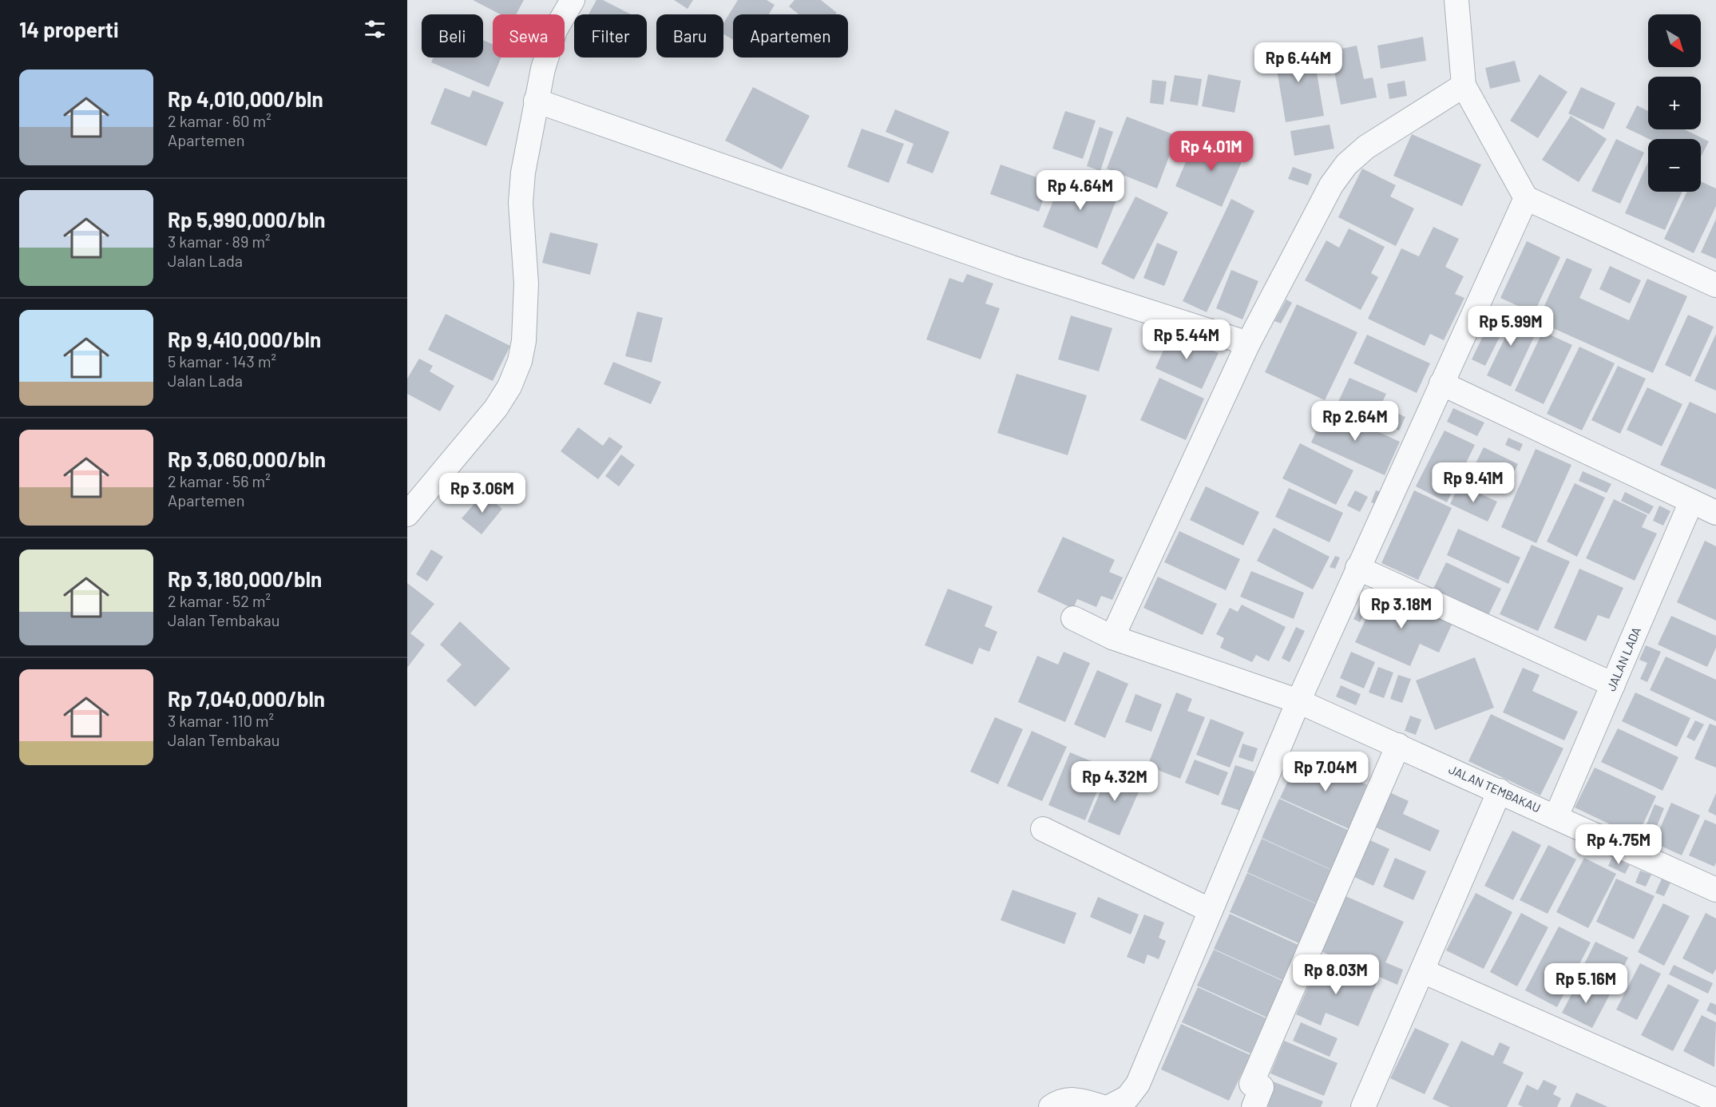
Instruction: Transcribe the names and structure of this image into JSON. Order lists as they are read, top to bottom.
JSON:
{
  "streets": {
    "street": ["JALAN LADA", "JALAN TEMBAKAU"]
  },
  "crossings": [
    ["JALAN LADA", "JALAN TEMBAKAU"]
  ],
  "north": "bottom right",
  "page": {
    "heading": "14 properti",
    "map_buttons": ["+", "−"],
    "chip": [
      "Beli",
      "Sewa",
      "Filter",
      "Baru",
      "Apartemen"
    ],
    "price": [
      "Rp 6.44M",
      "Rp 4.01M",
      "Rp 4.64M",
      "Rp 5.99M",
      "Rp 5.44M",
      "Rp 2.64M",
      "Rp 9.41M",
      "Rp 3.06M",
      "Rp 3.18M",
      "Rp 7.04M",
      "Rp 4.32M",
      "Rp 4.75M",
      "Rp 8.03M",
      "Rp 5.16M"
    ],
    "list": [
      {
        "name": "Rp 4,010,000/bln",
        "note": "2 kamar · 60 m² · Apartemen"
      },
      {
        "name": "Rp 5,990,000/bln",
        "note": "3 kamar · 89 m² · Jalan Lada"
      },
      {
        "name": "Rp 9,410,000/bln",
        "note": "5 kamar · 143 m² · Jalan Lada"
      },
      {
        "name": "Rp 3,060,000/bln",
        "note": "2 kamar · 56 m² · Apartemen"
      },
      {
        "name": "Rp 3,180,000/bln",
        "note": "2 kamar · 52 m² · Jalan Tembakau"
      },
      {
        "name": "Rp 7,040,000/bln",
        "note": "3 kamar · 110 m² · Jalan Tembakau"
      }
    ]
  }
}
